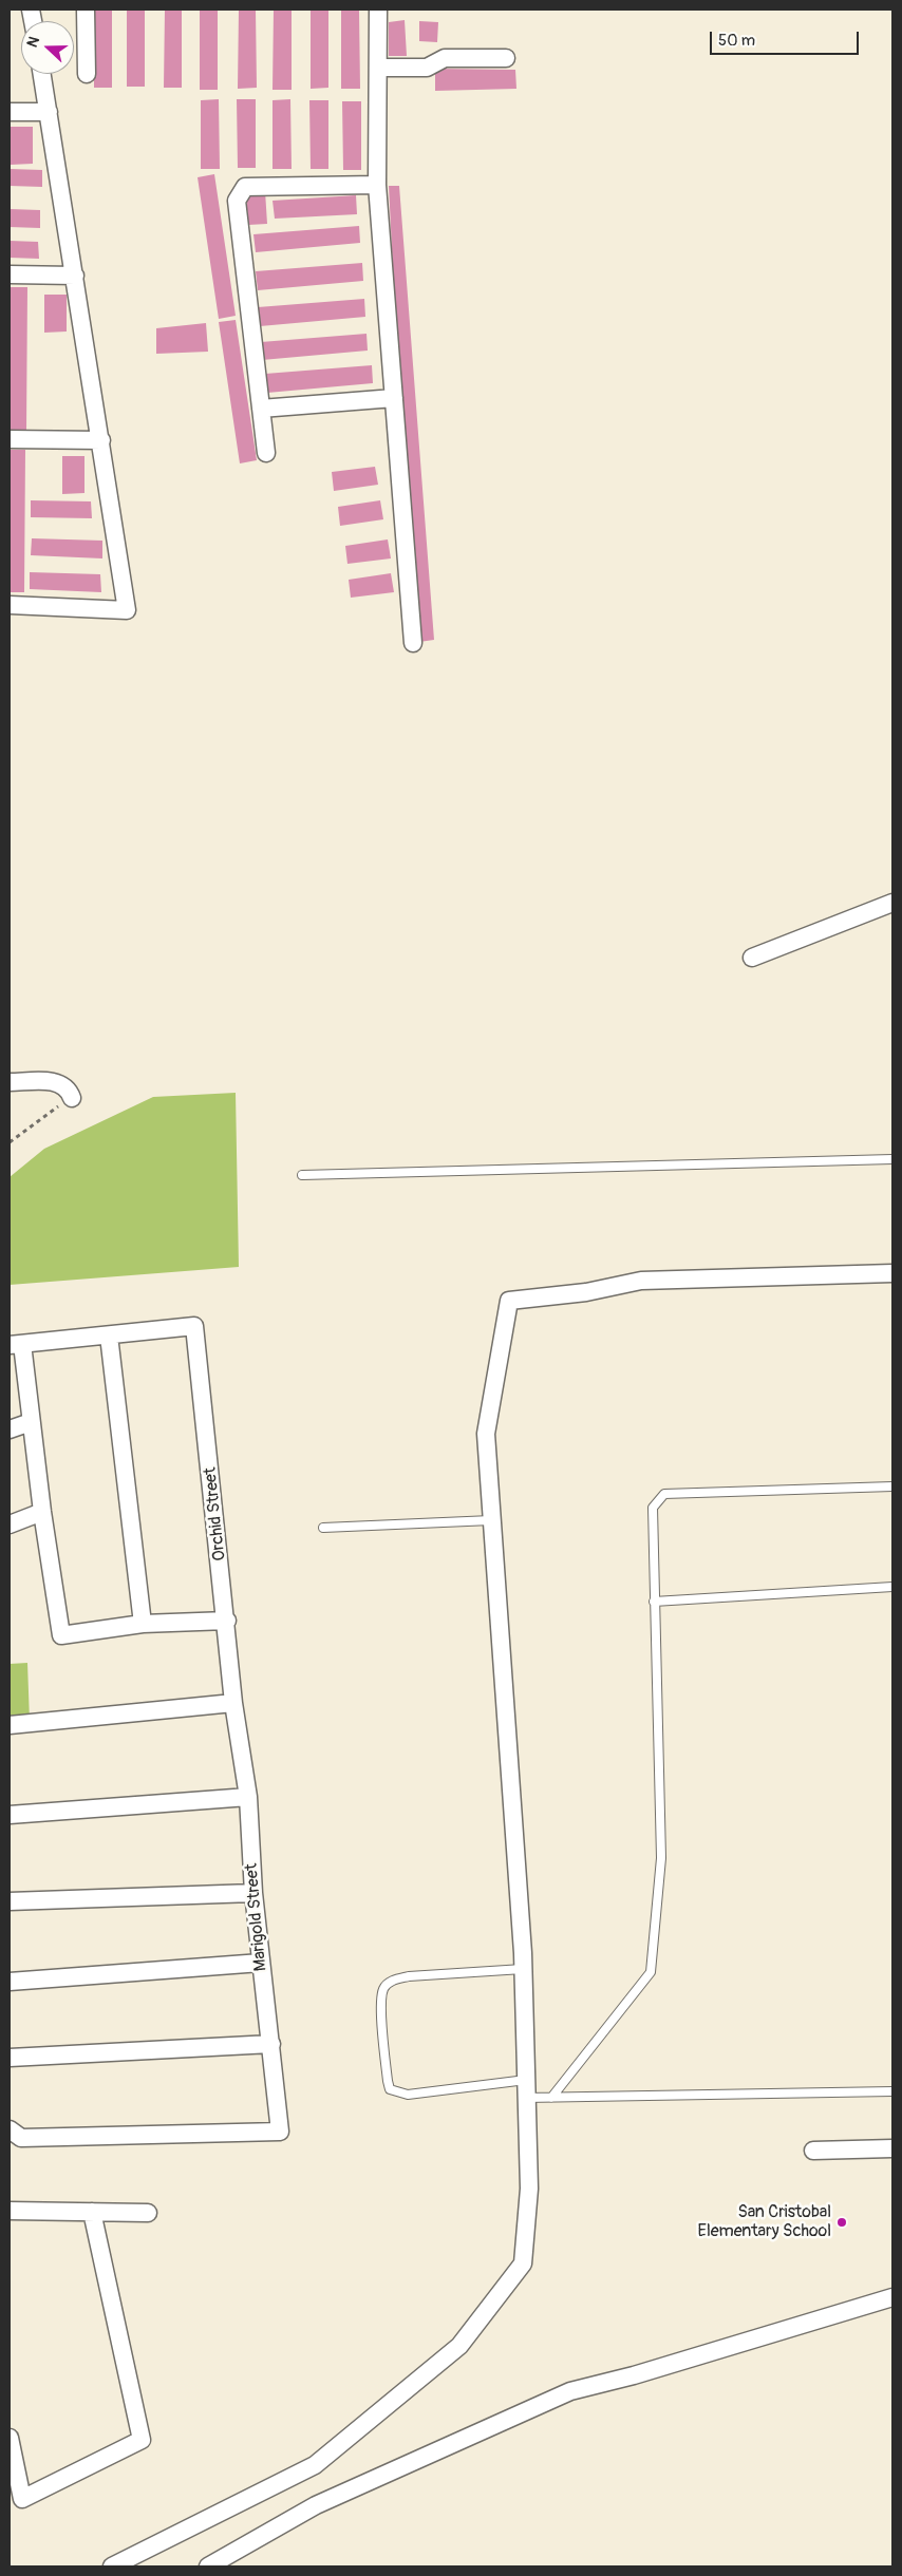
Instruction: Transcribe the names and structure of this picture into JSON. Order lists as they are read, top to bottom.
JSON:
{
  "streets": {
    "street": ["Orchid Street", "Marigold Street"]
  },
  "crossings": [
    ["Orchid Street", "Marigold Street"]
  ],
  "places": ["San Cristobal Elementary School"],
  "scale_bar": "50 m",
  "north": "left"
}
